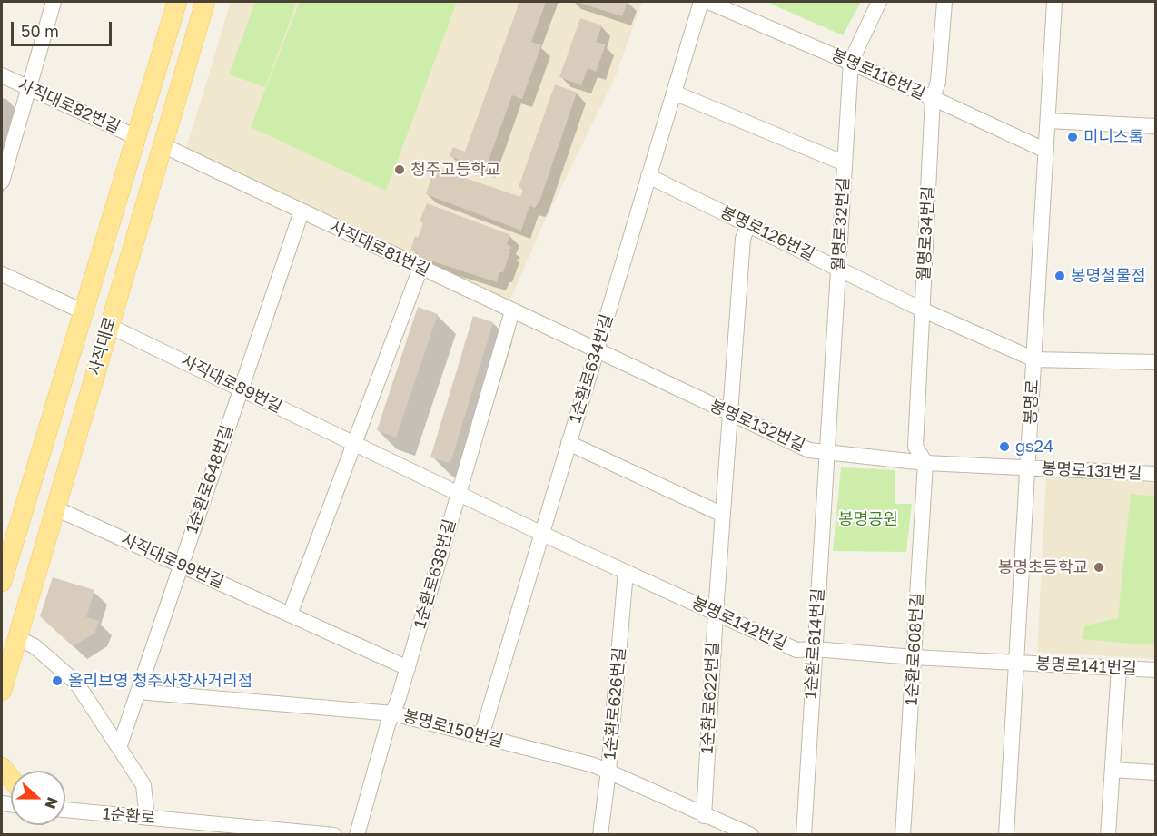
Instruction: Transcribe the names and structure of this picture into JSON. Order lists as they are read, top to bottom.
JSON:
{
  "streets": {
    "main road": ["사직대로"],
    "street": [
      "봉명로116번길",
      "사직대로82번길",
      "월명로32번길",
      "봉명로126번길",
      "월명로34번길",
      "사직대로81번길",
      "1순환로634번길",
      "사직대로89번길",
      "봉명로",
      "봉명로132번길",
      "봉명로131번길",
      "1순환로648번길",
      "사직대로99번길",
      "1순환로638번길",
      "봉명로142번길",
      "1순환로614번길",
      "1순환로608번길",
      "봉명로141번길",
      "1순환로622번길",
      "1순환로626번길",
      "봉명로150번길",
      "1순환로"
    ]
  },
  "crossings": [
    ["봉명로116번길", "월명로32번길"],
    ["봉명로116번길", "월명로34번길"],
    ["봉명로116번길", "봉명로"],
    ["사직대로82번길", "사직대로"],
    ["월명로32번길", "봉명로126번길"],
    ["월명로32번길", "봉명로132번길"],
    ["월명로32번길", "1순환로614번길"],
    ["봉명로126번길", "월명로34번길"],
    ["봉명로126번길", "1순환로634번길"],
    ["봉명로126번길", "봉명로"],
    ["봉명로126번길", "1순환로622번길"],
    ["월명로34번길", "봉명로132번길"],
    ["월명로34번길", "1순환로608번길"],
    ["사직대로81번길", "사직대로"],
    ["사직대로81번길", "1순환로634번길"],
    ["사직대로81번길", "봉명로132번길"],
    ["사직대로81번길", "1순환로648번길"],
    ["사직대로81번길", "1순환로638번길"],
    ["사직대로", "사직대로89번길"],
    ["사직대로", "사직대로99번길"],
    ["1순환로634번길", "사직대로89번길"],
    ["1순환로634번길", "봉명로132번길"],
    ["1순환로634번길", "봉명로142번길"],
    ["1순환로634번길", "봉명로150번길"],
    ["사직대로89번길", "1순환로648번길"],
    ["사직대로89번길", "1순환로638번길"],
    ["사직대로89번길", "봉명로142번길"],
    ["봉명로", "봉명로132번길"],
    ["봉명로", "봉명로131번길"],
    ["봉명로", "봉명로142번길"],
    ["봉명로", "봉명로141번길"],
    ["봉명로132번길", "봉명로131번길"],
    ["봉명로132번길", "1순환로614번길"],
    ["봉명로132번길", "1순환로608번길"],
    ["봉명로132번길", "1순환로622번길"],
    ["1순환로648번길", "사직대로99번길"],
    ["1순환로648번길", "봉명로150번길"],
    ["사직대로99번길", "1순환로638번길"],
    ["1순환로638번길", "봉명로150번길"],
    ["봉명로142번길", "1순환로614번길"],
    ["봉명로142번길", "1순환로608번길"],
    ["봉명로142번길", "봉명로141번길"],
    ["봉명로142번길", "1순환로622번길"],
    ["봉명로142번길", "1순환로626번길"],
    ["1순환로622번길", "봉명로150번길"],
    ["1순환로626번길", "봉명로150번길"]
  ],
  "parks": ["봉명공원"],
  "places": [
    "미니스톱",
    "청주고등학교",
    "봉명철물점",
    "gs24",
    "봉명초등학교",
    "올리브영 청주사창사거리점"
  ],
  "scale_bar": "50 m",
  "north": "right"
}
